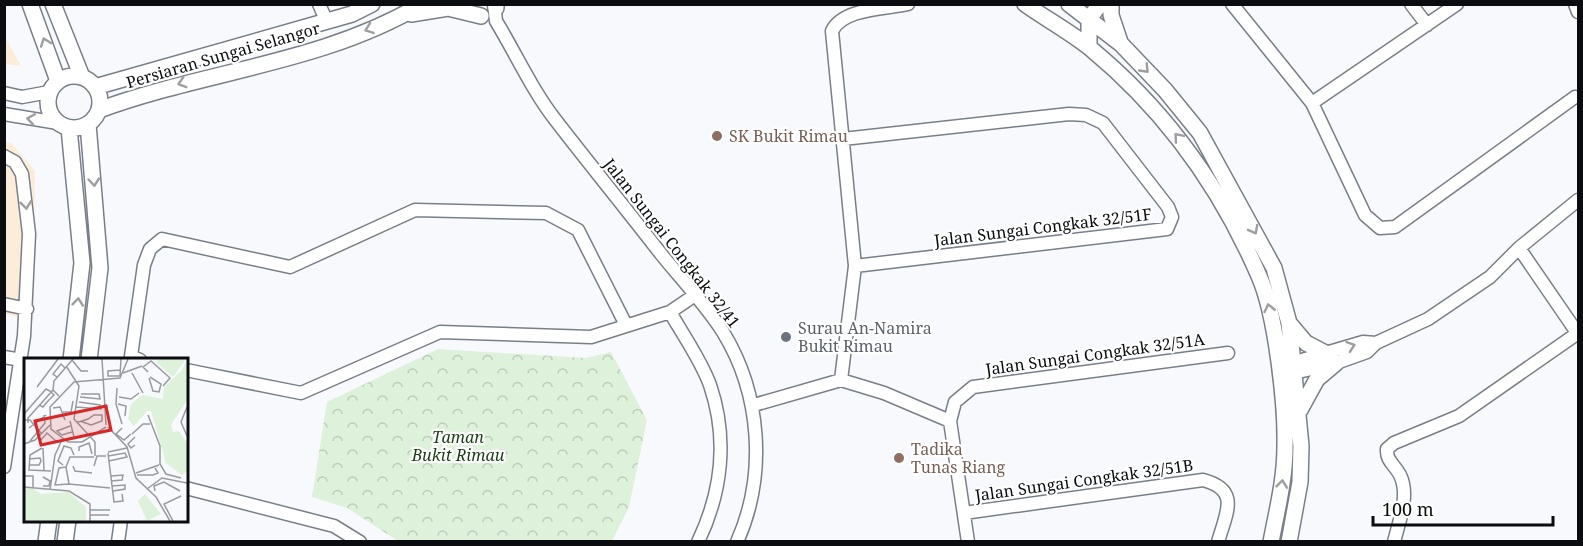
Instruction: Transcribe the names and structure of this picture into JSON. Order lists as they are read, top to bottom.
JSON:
{
  "streets": {
    "main road": ["Persiaran Sungai Selangor"],
    "street": [
      "Jalan Sungai Congkak 32/51F",
      "Jalan Sungai Congkak 32/41",
      "Jalan Sungai Congkak 32/51A",
      "Jalan Sungai Congkak 32/51B"
    ]
  },
  "parks": ["Taman Bukit Rimau"],
  "places": ["SK Bukit Rimau", "Surau An-Namira Bukit Rimau", "Tadika Tunas Riang"],
  "scale_bar": "100 m"
}
